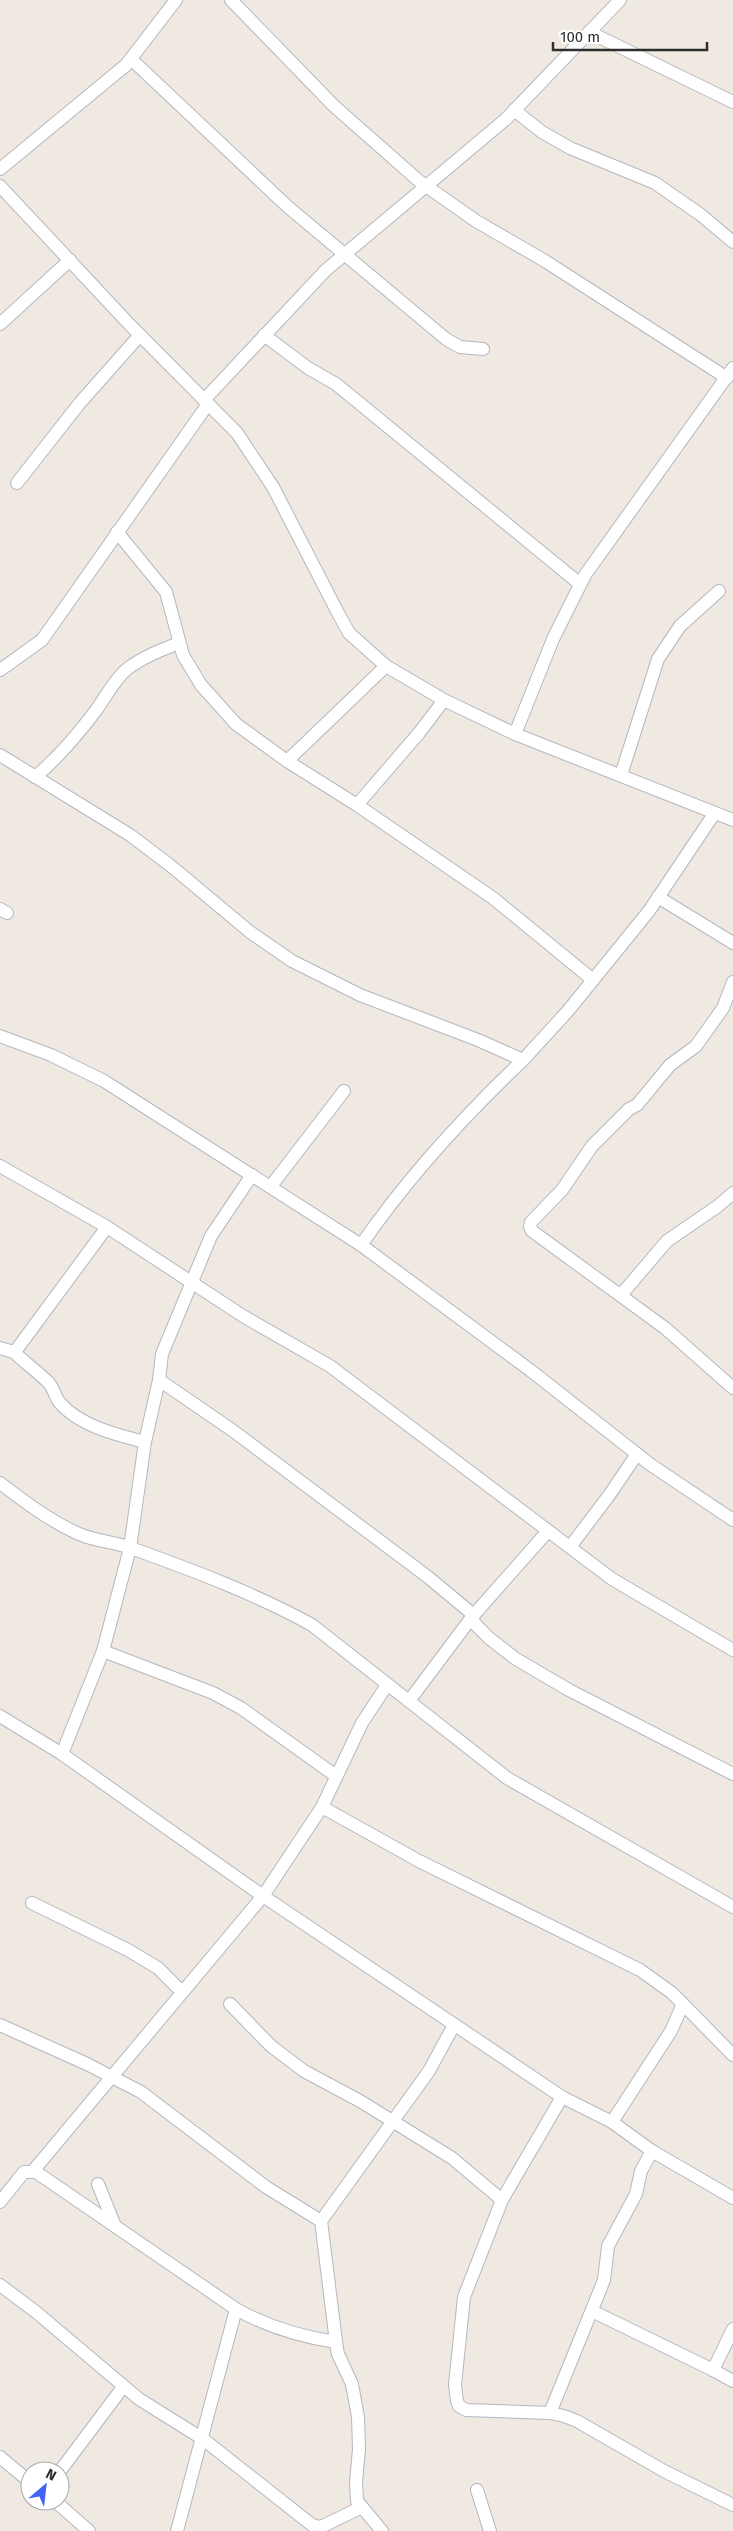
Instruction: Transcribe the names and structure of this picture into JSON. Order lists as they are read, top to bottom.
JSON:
{
  "scale_bar": "100 m",
  "north": "top right"
}
